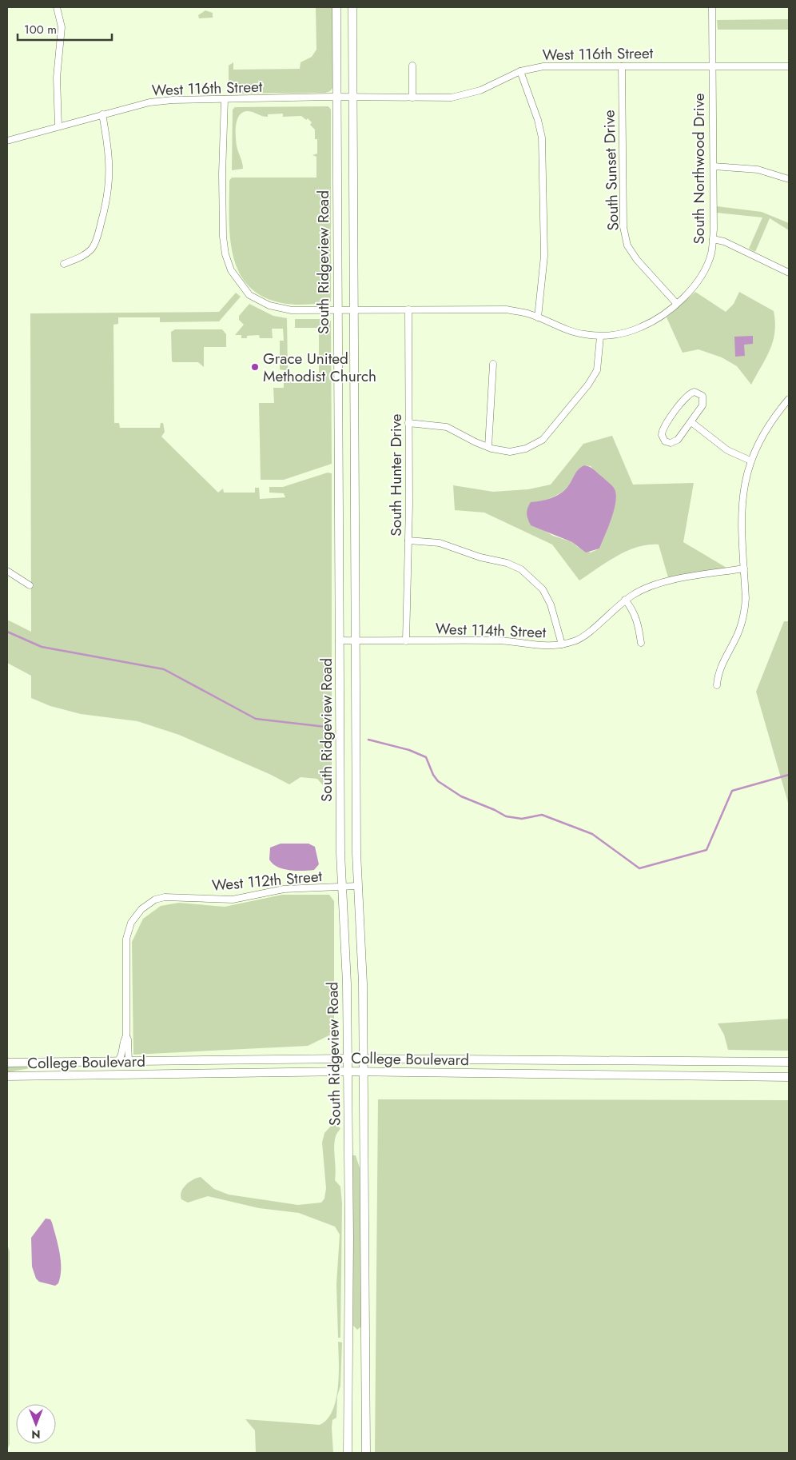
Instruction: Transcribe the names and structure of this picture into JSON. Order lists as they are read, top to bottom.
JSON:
{
  "streets": {
    "main road": ["South Ridgeview Road", "College Boulevard"],
    "street": [
      "West 116th Street",
      "South Northwood Drive",
      "South Sunset Drive",
      "South Hunter Drive",
      "West 114th Street",
      "West 112th Street"
    ]
  },
  "crossings": [
    ["West 116th Street", "South Northwood Drive"],
    ["West 116th Street", "South Sunset Drive"],
    ["West 116th Street", "South Ridgeview Road"],
    ["South Northwood Drive", "South Sunset Drive"],
    ["South Northwood Drive", "South Ridgeview Road"],
    ["South Northwood Drive", "South Hunter Drive"],
    ["South Ridgeview Road", "West 114th Street"],
    ["South Ridgeview Road", "West 112th Street"],
    ["South Ridgeview Road", "College Boulevard"],
    ["South Hunter Drive", "West 114th Street"]
  ],
  "places": ["Grace United Methodist Church"],
  "scale_bar": "100 m",
  "north": "bottom"
}
